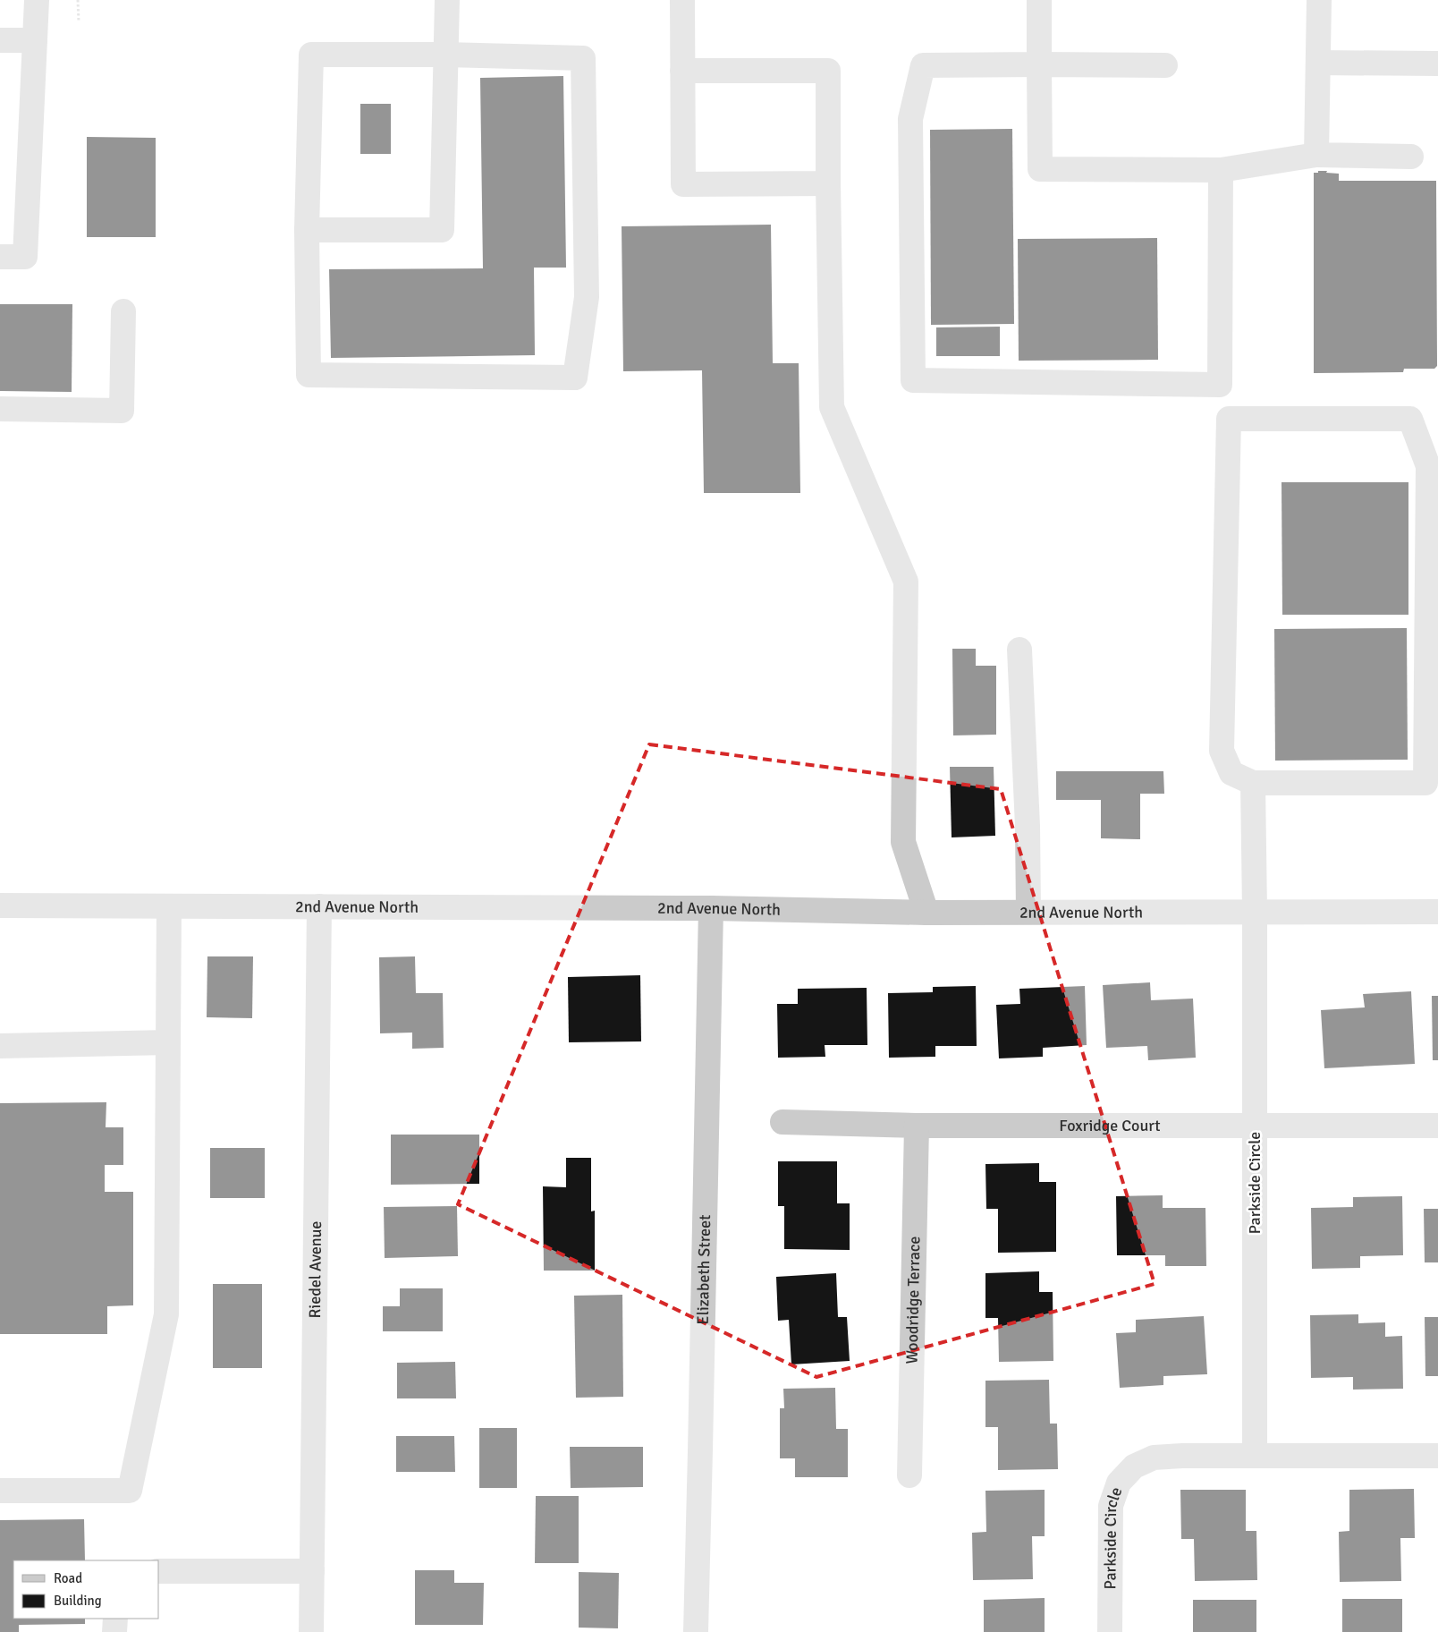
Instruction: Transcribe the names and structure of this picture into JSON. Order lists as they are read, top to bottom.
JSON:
{
  "streets": {
    "street": [
      "2nd Avenue North",
      "Foxridge Court",
      "Parkside Circle",
      "Riedel Avenue",
      "Elizabeth Street",
      "Woodridge Terrace"
    ]
  },
  "crossings": [
    ["2nd Avenue North", "Parkside Circle"],
    ["2nd Avenue North", "Riedel Avenue"],
    ["2nd Avenue North", "Elizabeth Street"],
    ["Foxridge Court", "Parkside Circle"],
    ["Foxridge Court", "Woodridge Terrace"]
  ],
  "legend": ["Road", "Building"]
}
